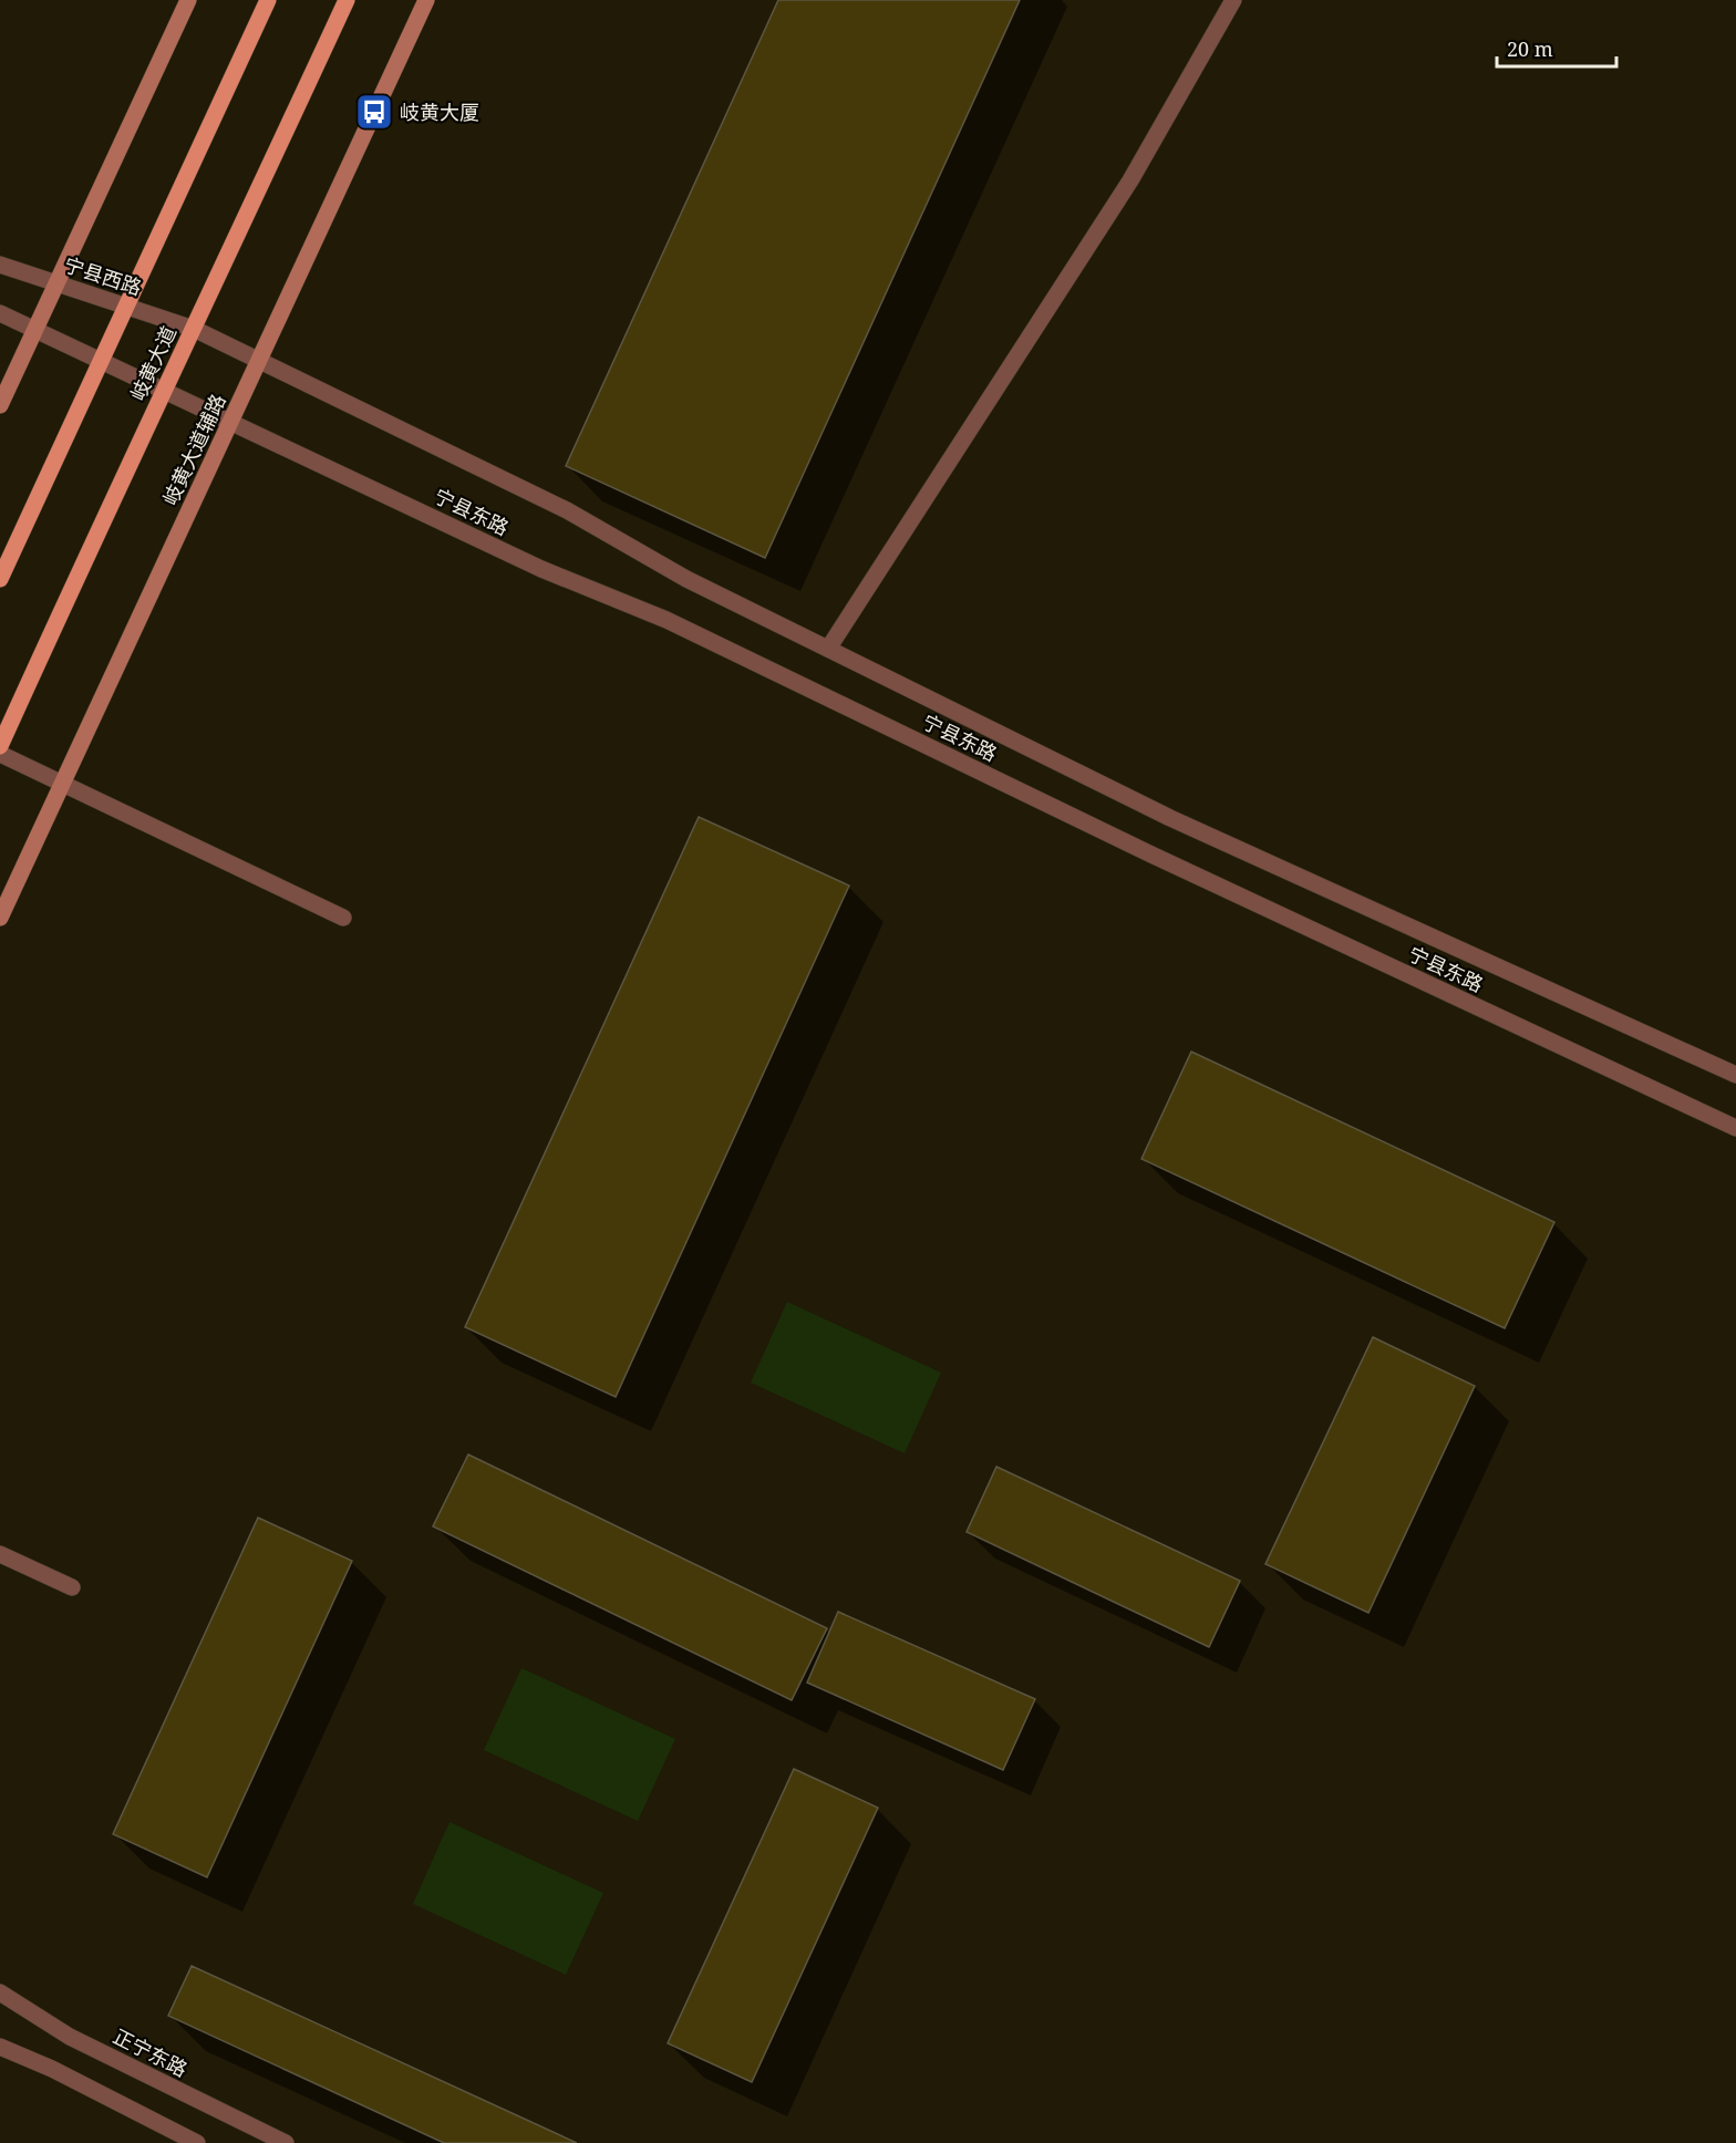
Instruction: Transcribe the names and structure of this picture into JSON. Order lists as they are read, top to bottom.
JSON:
{
  "streets": {
    "main road": ["岐黄大道", "岐黄大道辅路"],
    "street": ["宁县西路", "宁县东路", "正宁东路"]
  },
  "crossings": [
    ["宁县西路", "岐黄大道"],
    ["宁县西路", "宁县东路"],
    ["岐黄大道", "宁县东路"],
    ["岐黄大道辅路", "宁县东路"]
  ],
  "places": {
    "bus stop": ["岐黄大厦"]
  },
  "scale_bar": "20 m"
}
